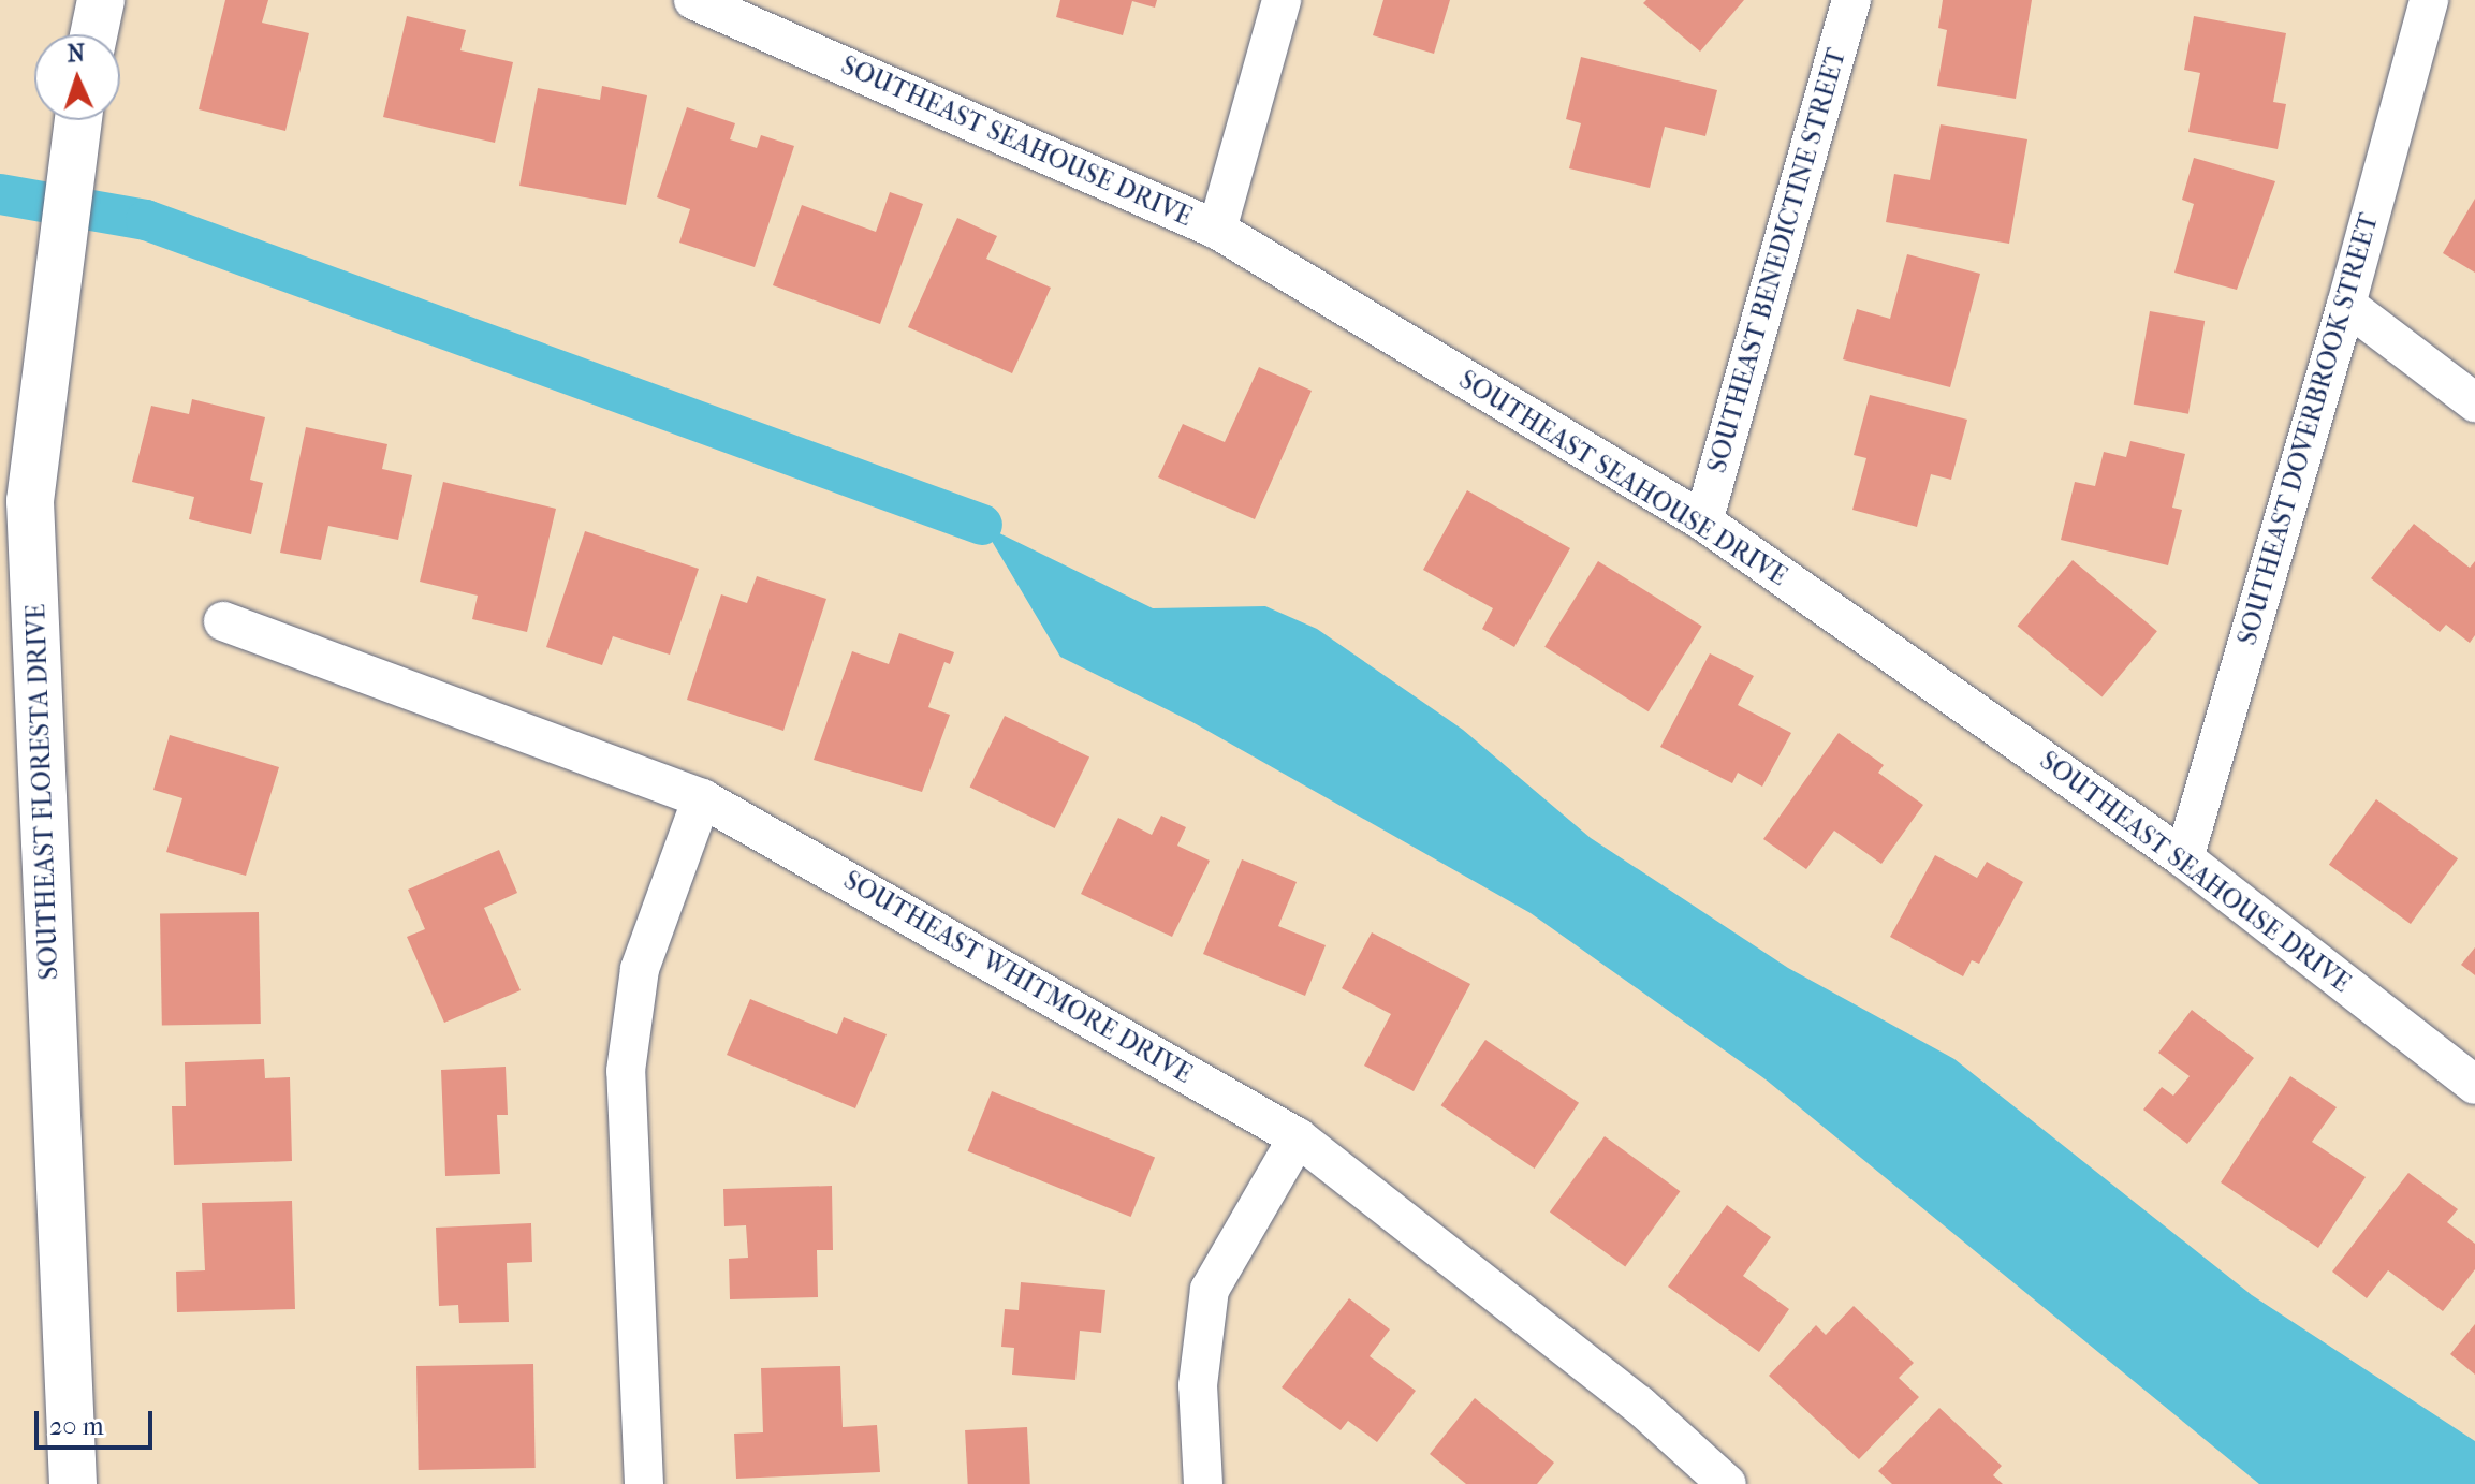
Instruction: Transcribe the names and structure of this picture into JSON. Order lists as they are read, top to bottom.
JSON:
{
  "streets": {
    "street": [
      "SOUTHEAST SEAHOUSE DRIVE",
      "SOUTHEAST BENEDICTINE STREET",
      "SOUTHEAST DOVERBROOK STREET",
      "SOUTHEAST FLORESTA DRIVE",
      "SOUTHEAST WHITMORE DRIVE"
    ]
  },
  "crossings": [
    ["SOUTHEAST SEAHOUSE DRIVE", "SOUTHEAST BENEDICTINE STREET"],
    ["SOUTHEAST SEAHOUSE DRIVE", "SOUTHEAST DOVERBROOK STREET"]
  ],
  "scale_bar": "20 m",
  "north": "top"
}
